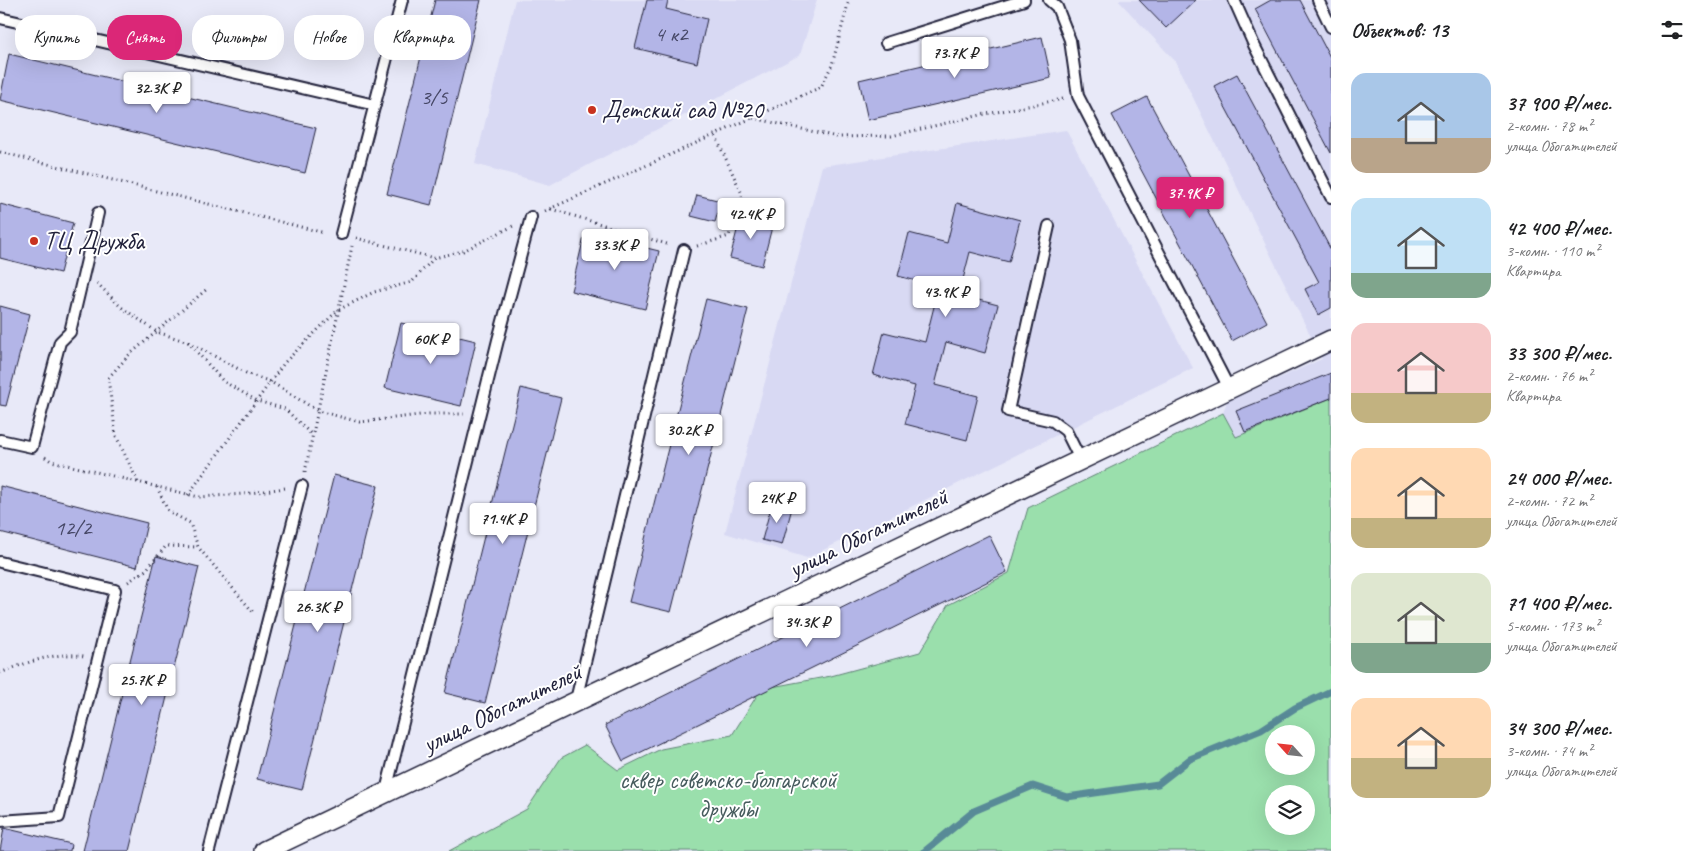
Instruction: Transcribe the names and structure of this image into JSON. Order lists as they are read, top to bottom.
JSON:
{
  "streets": {
    "street": ["улица Обогатителей"]
  },
  "parks": ["сквер советско-болгарской дружбы"],
  "places": ["Детский сад №20", "ТЦ Дружба"],
  "house_numbers": ["4 к2", "3/5", "12/2"],
  "north": "top left",
  "page": {
    "heading": "Объектов: 13",
    "chip": [
      "Купить",
      "Снять",
      "Фильтры",
      "Новое",
      "Квартира"
    ],
    "price": [
      "73.7K ₽",
      "32.3K ₽",
      "37.9K ₽",
      "42.4K ₽",
      "33.3K ₽",
      "43.9K ₽",
      "60K ₽",
      "30.2K ₽",
      "24K ₽",
      "71.4K ₽",
      "26.3K ₽",
      "34.3K ₽",
      "25.7K ₽"
    ],
    "list": [
      {
        "name": "37 900 ₽/мес.",
        "note": "2-комн. · 78 m² · улица Обогатителей"
      },
      {
        "name": "42 400 ₽/мес.",
        "note": "3-комн. · 110 m² · Квартира"
      },
      {
        "name": "33 300 ₽/мес.",
        "note": "2-комн. · 76 m² · Квартира"
      },
      {
        "name": "24 000 ₽/мес.",
        "note": "2-комн. · 72 m² · улица Обогатителей"
      },
      {
        "name": "71 400 ₽/мес.",
        "note": "5-комн. · 173 m² · улица Обогатителей"
      },
      {
        "name": "34 300 ₽/мес.",
        "note": "3-комн. · 74 m² · улица Обогатителей"
      }
    ]
  }
}
